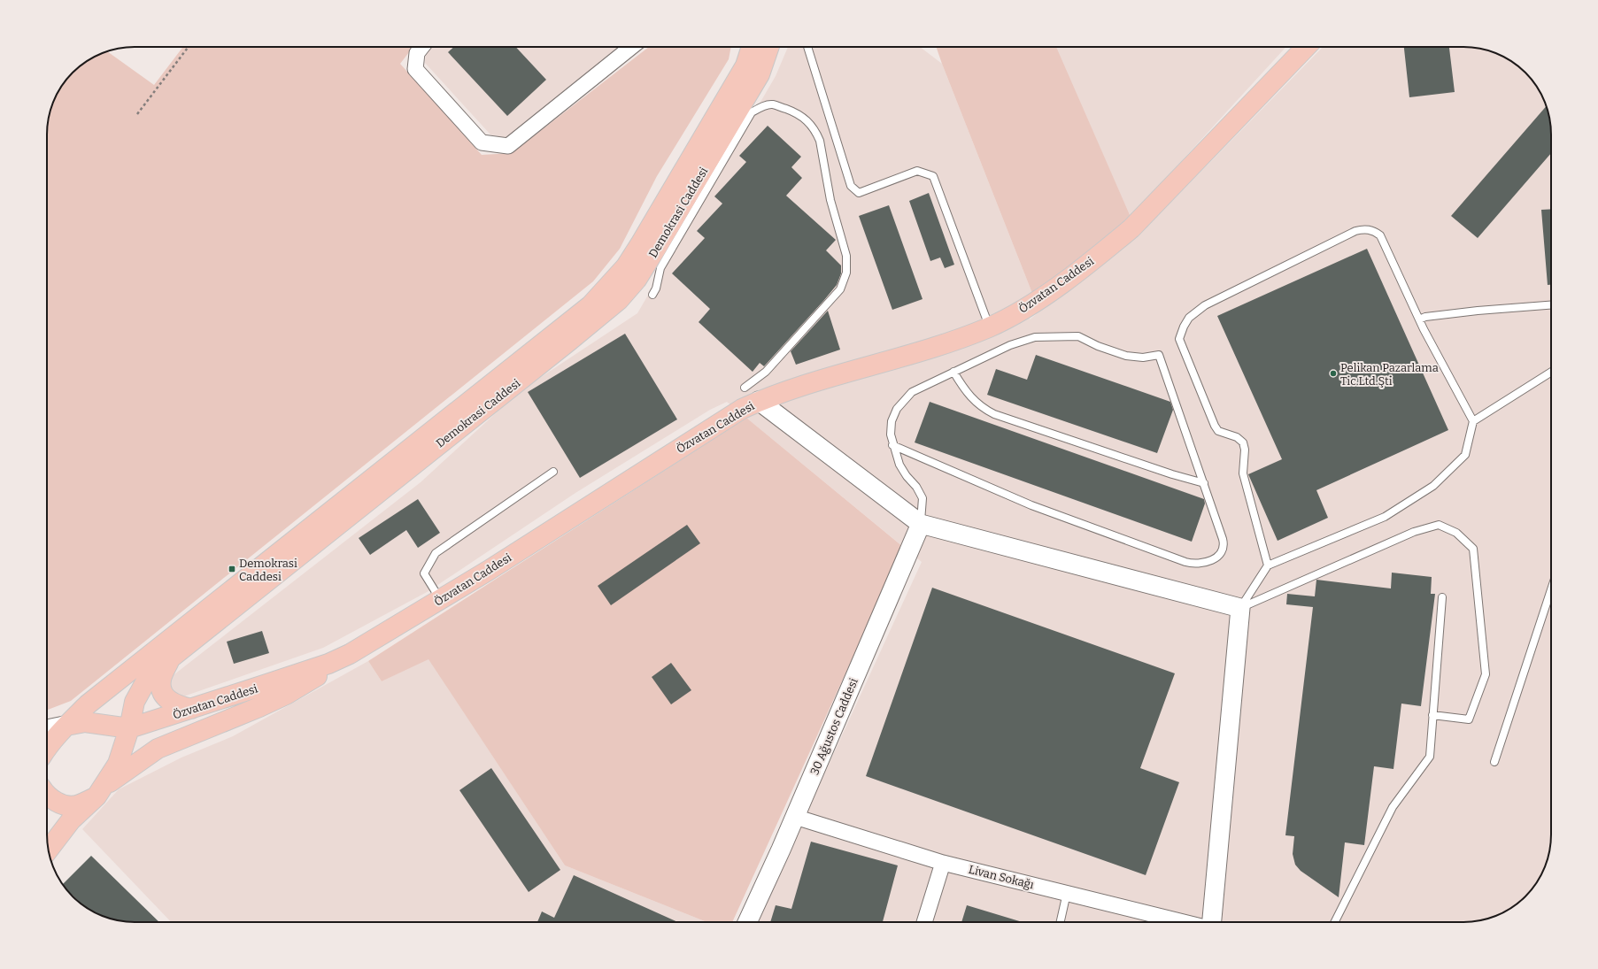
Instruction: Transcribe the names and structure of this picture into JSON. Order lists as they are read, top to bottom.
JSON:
{
  "streets": {
    "main road": ["Demokrasi Caddesi", "Özvatan Caddesi"],
    "street": ["30 Ağustos Caddesi", "Livan Sokağı"]
  },
  "crossings": [
    ["Demokrasi Caddesi", "Özvatan Caddesi"],
    ["30 Ağustos Caddesi", "Livan Sokağı"]
  ],
  "places": {
    "other": ["Pelikan Pazarlama Tic.Ltd.Şti"],
    "transit": ["Demokrasi Caddesi"]
  }
}
